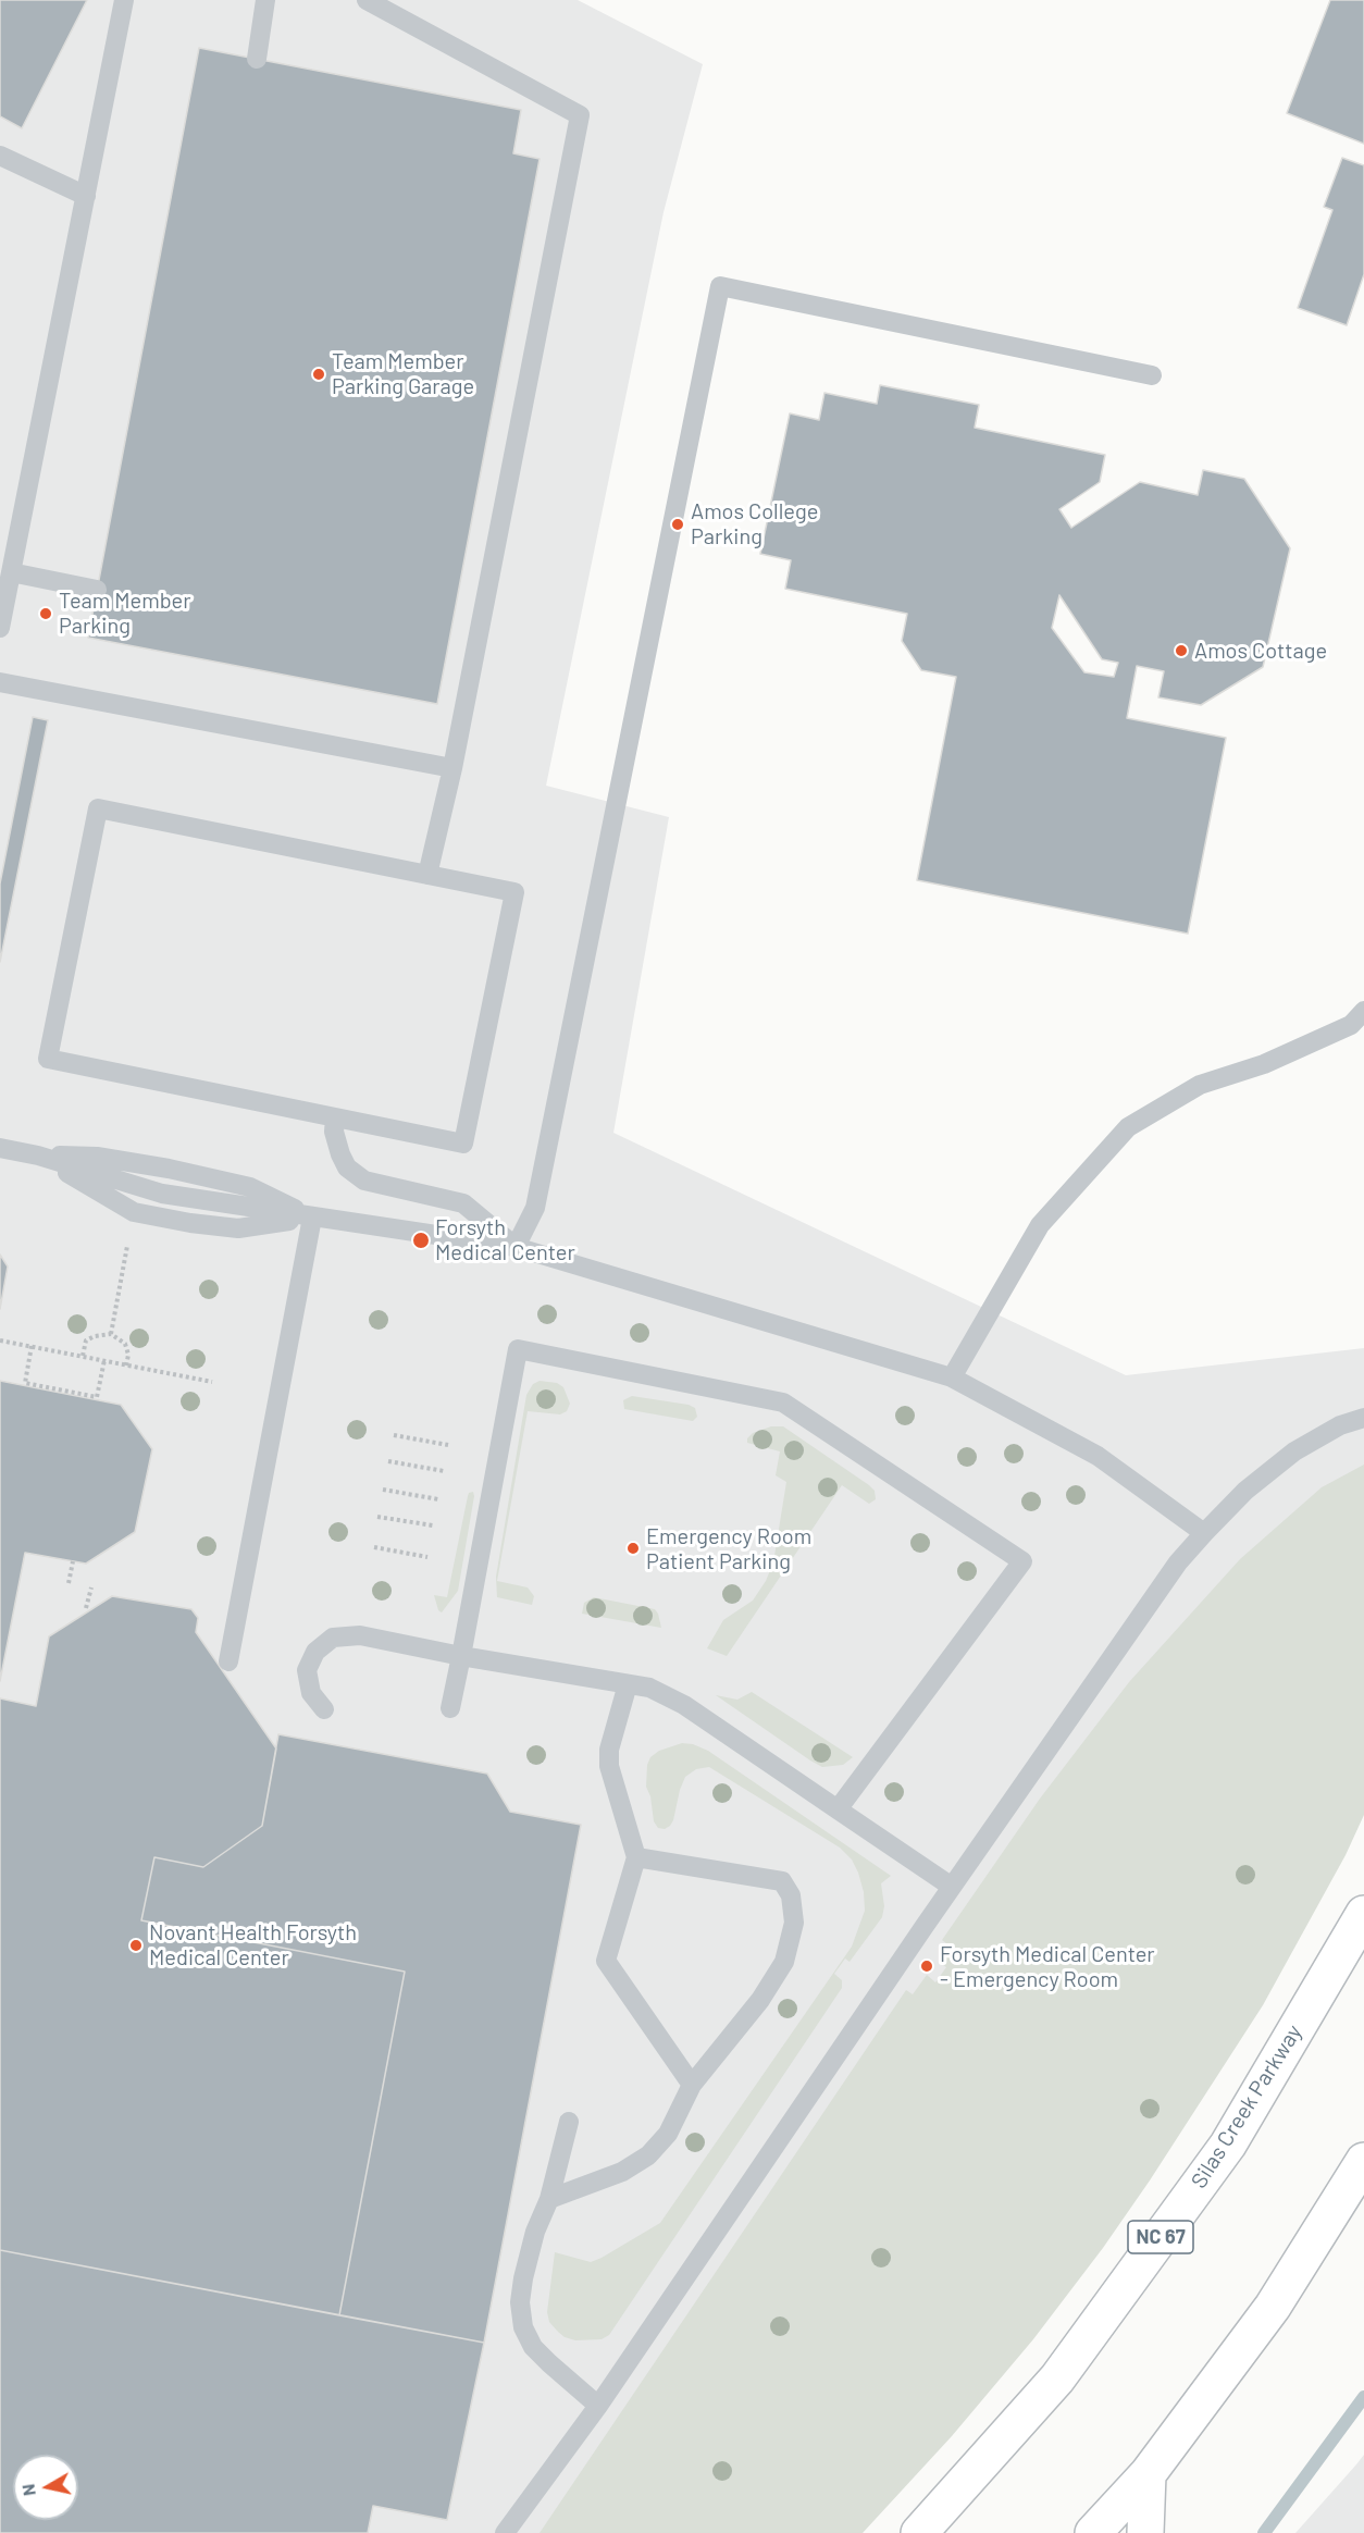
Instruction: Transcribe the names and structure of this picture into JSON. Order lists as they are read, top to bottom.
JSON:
{
  "streets": {
    "main road": ["Silas Creek Parkway", "NC 67"]
  },
  "places": [
    "Team Member Parking Garage",
    "Amos College Parking",
    "Team Member Parking",
    "Amos Cottage",
    "Forsyth Medical Center",
    "Emergency Room Patient Parking",
    "Novant Health Forsyth Medical Center",
    "Forsyth Medical Center - Emergency Room"
  ],
  "north": "left"
}
